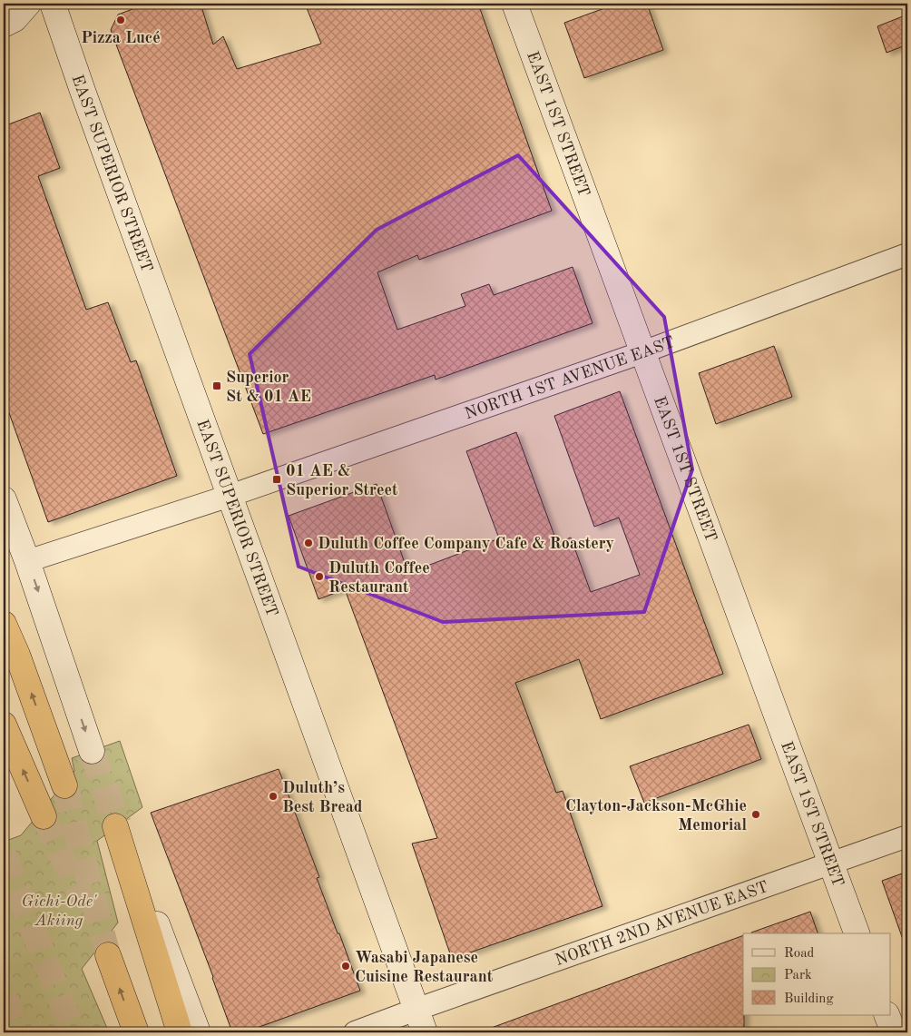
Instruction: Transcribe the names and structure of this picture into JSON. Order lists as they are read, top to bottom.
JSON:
{
  "streets": {
    "street": [
      "EAST 1ST STREET",
      "EAST SUPERIOR STREET",
      "NORTH 1ST AVENUE EAST",
      "NORTH 2ND AVENUE EAST"
    ]
  },
  "crossings": [
    ["EAST 1ST STREET", "NORTH 1ST AVENUE EAST"],
    ["EAST 1ST STREET", "NORTH 2ND AVENUE EAST"],
    ["EAST SUPERIOR STREET", "NORTH 1ST AVENUE EAST"],
    ["EAST SUPERIOR STREET", "NORTH 2ND AVENUE EAST"]
  ],
  "parks": ["Gichi-Ode' Akiing"],
  "places": {
    "other": [
      "Pizza Lucé",
      "Duluth Coffee Company Cafe & Roastery",
      "Duluth Coffee Restaurant",
      "Duluth’s Best Bread",
      "Clayton-Jackson-McGhie Memorial",
      "Wasabi Japanese Cuisine Restaurant"
    ],
    "transit": ["Superior St & 01 AE", "01 AE & Superior Street"]
  },
  "legend": ["Road", "Park", "Building"]
}
